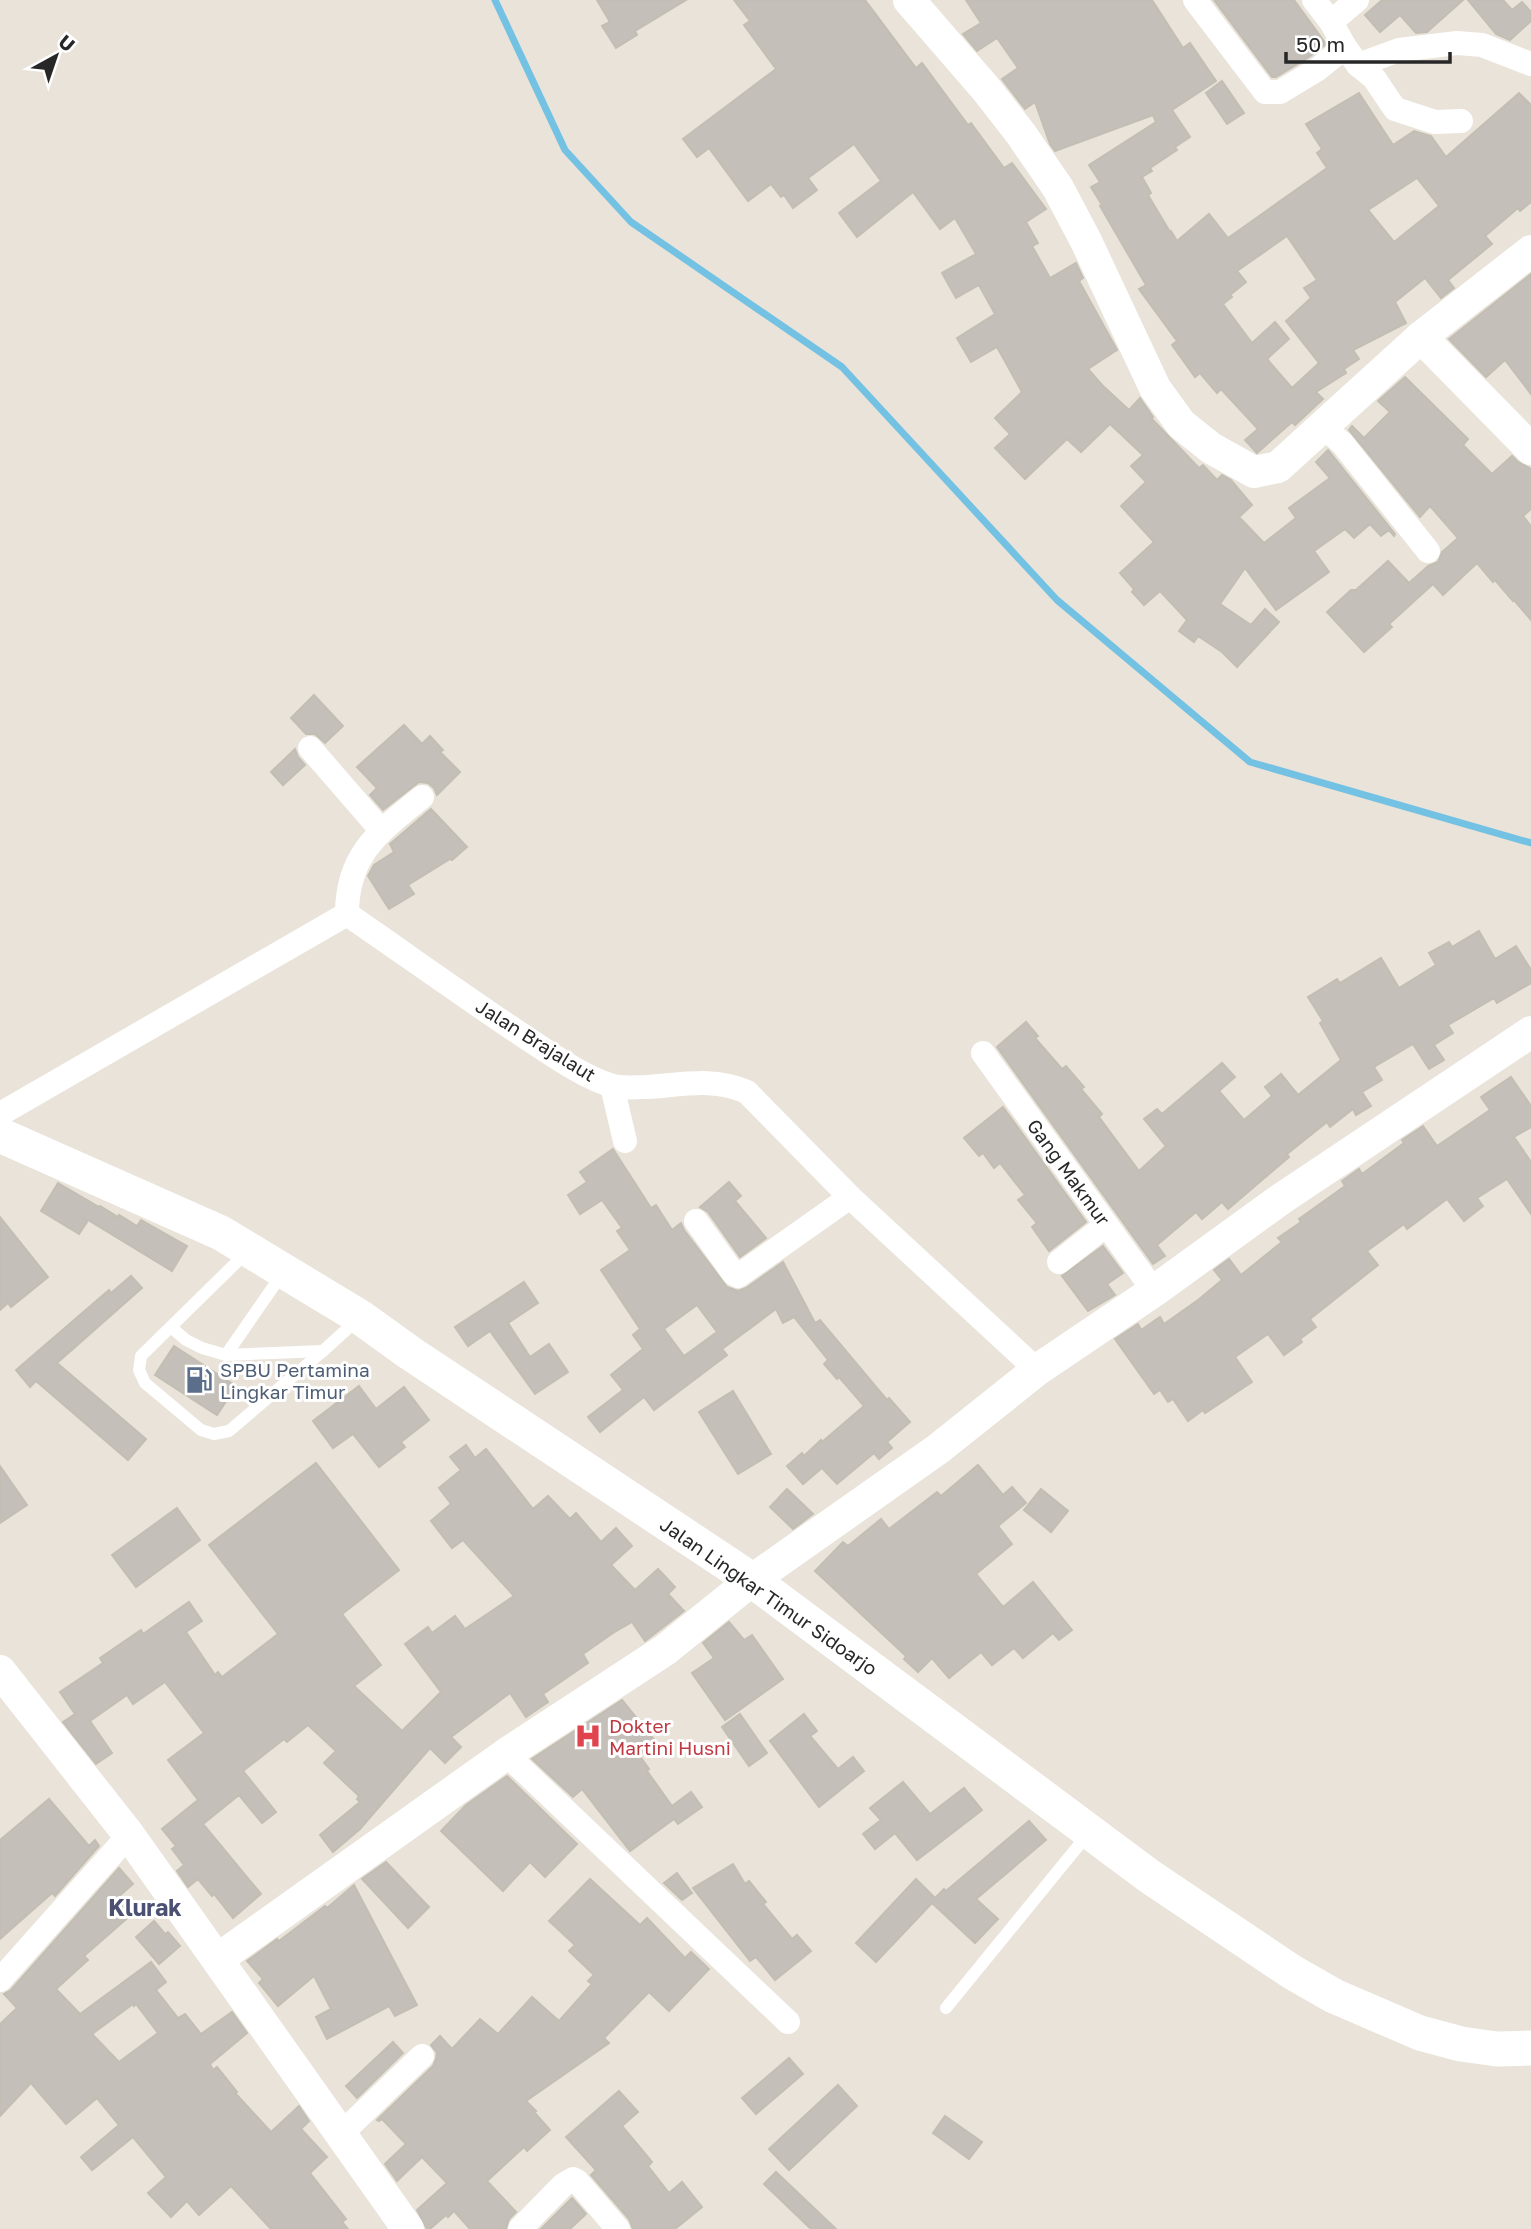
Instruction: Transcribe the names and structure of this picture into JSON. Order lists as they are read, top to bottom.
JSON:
{
  "streets": {
    "main road": ["Jalan Lingkar Timur Sidoarjo"],
    "street": ["Jalan Brajalaut", "Gang Makmur"]
  },
  "districts": ["Klurak"],
  "places": {
    "fuel station": ["SPBU Pertamina Lingkar Timur"],
    "hospital": ["Dokter Martini Husni"]
  },
  "scale_bar": "50 m",
  "north": "top right"
}
